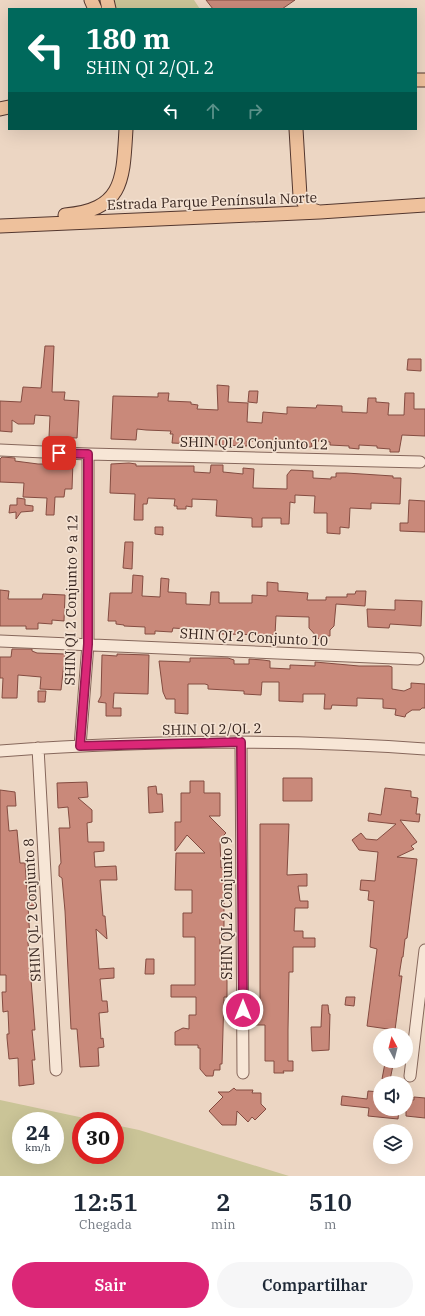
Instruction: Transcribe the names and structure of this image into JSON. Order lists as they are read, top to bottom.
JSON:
{
  "streets": {
    "main road": ["Estrada Parque Península Norte"],
    "street": [
      "SHIN QI 2 Conjunto 12",
      "SHIN QI 2 Conjunto 9 a 12",
      "SHIN QI 2 Conjunto 10",
      "SHIN QI 2/QL 2",
      "SHIN QL 2 Conjunto 9",
      "SHIN QL 2 Conjunto 8"
    ]
  },
  "crossings": [
    ["SHIN QI 2 Conjunto 12", "SHIN QI 2 Conjunto 9 a 12"],
    ["SHIN QI 2 Conjunto 9 a 12", "SHIN QI 2 Conjunto 10"],
    ["SHIN QI 2 Conjunto 9 a 12", "SHIN QI 2/QL 2"],
    ["SHIN QI 2/QL 2", "SHIN QL 2 Conjunto 9"],
    ["SHIN QI 2/QL 2", "SHIN QL 2 Conjunto 8"]
  ],
  "north": "top",
  "page": {
    "turn": ["180 m", "SHIN QI 2/QL 2"],
    "speed": "24 km/h",
    "limit": "30",
    "eta": [
      "12:51",
      "Chegada",
      "2",
      "min",
      "510",
      "m"
    ],
    "buttons": ["Sair", "Compartilhar"]
  }
}
